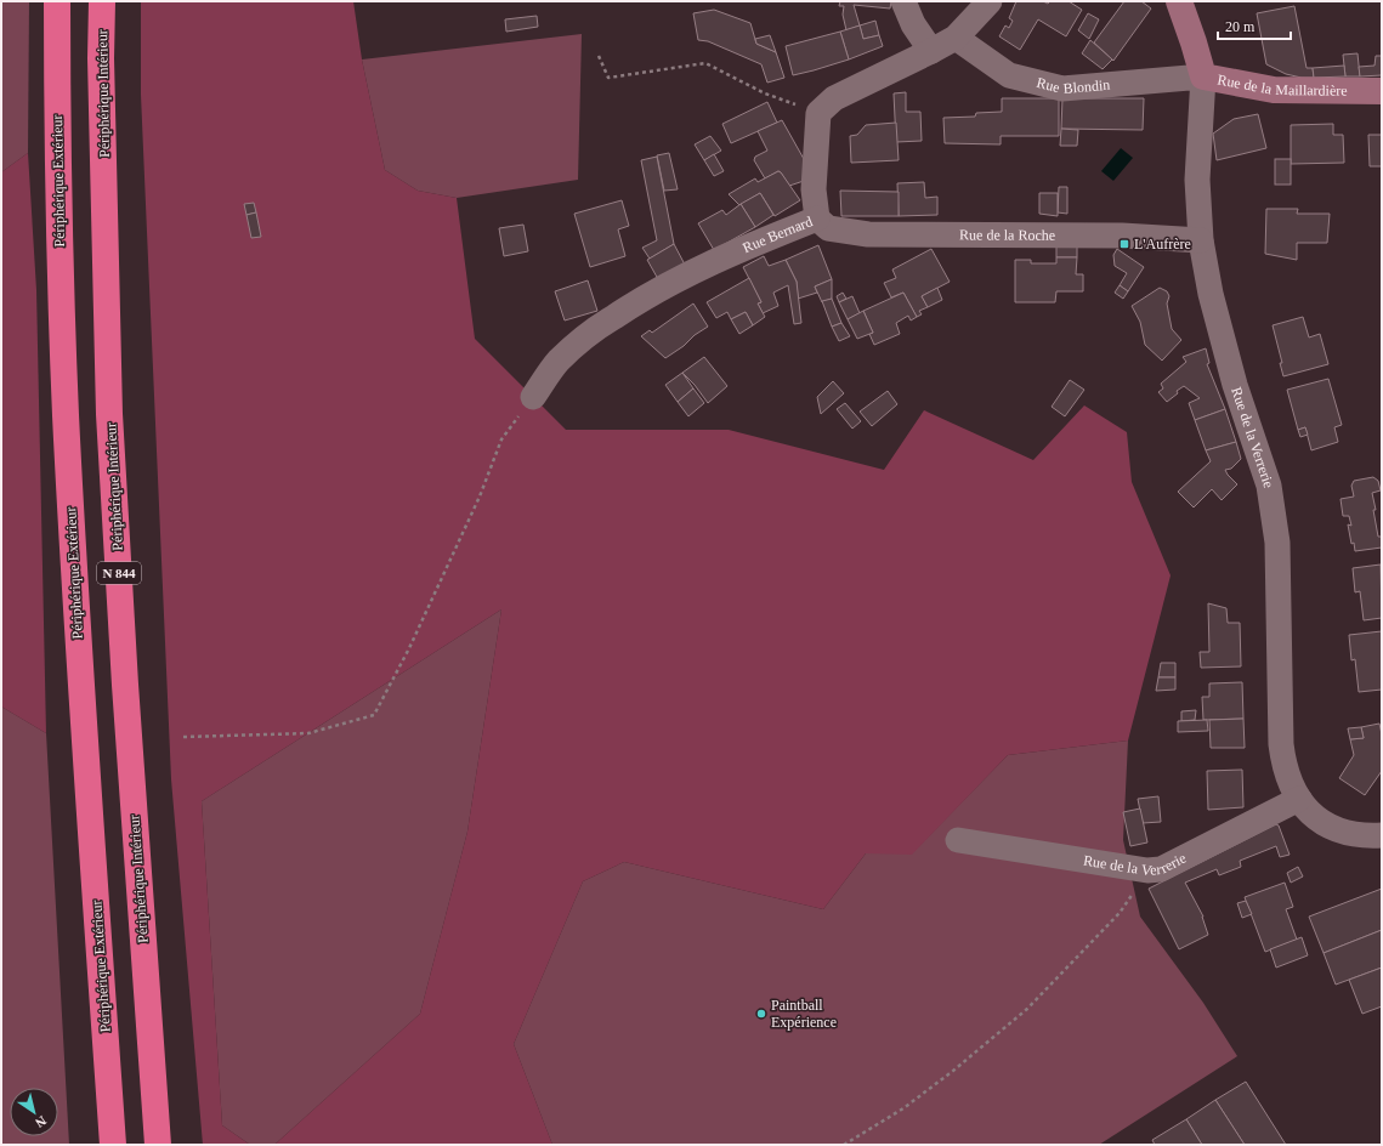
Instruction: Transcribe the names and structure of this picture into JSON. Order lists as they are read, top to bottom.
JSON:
{
  "streets": {
    "highway": ["Périphérique Intérieur", "Périphérique Extérieur", "N 844"],
    "street": [
      "Rue Blondin",
      "Rue de la Maillardière",
      "Rue Bernard",
      "Rue de la Roche",
      "Rue de la Verrerie"
    ]
  },
  "crossings": [
    ["Rue Blondin", "Rue de la Maillardière"],
    ["Rue Blondin", "Rue de la Verrerie"],
    ["Rue de la Maillardière", "Rue de la Verrerie"],
    ["Rue Bernard", "Rue de la Roche"],
    ["Rue de la Roche", "Rue de la Verrerie"]
  ],
  "places": {
    "transit": ["L'Aufrère"],
    "other": ["Paintball Expérience"]
  },
  "scale_bar": "20 m",
  "north": "bottom right"
}
